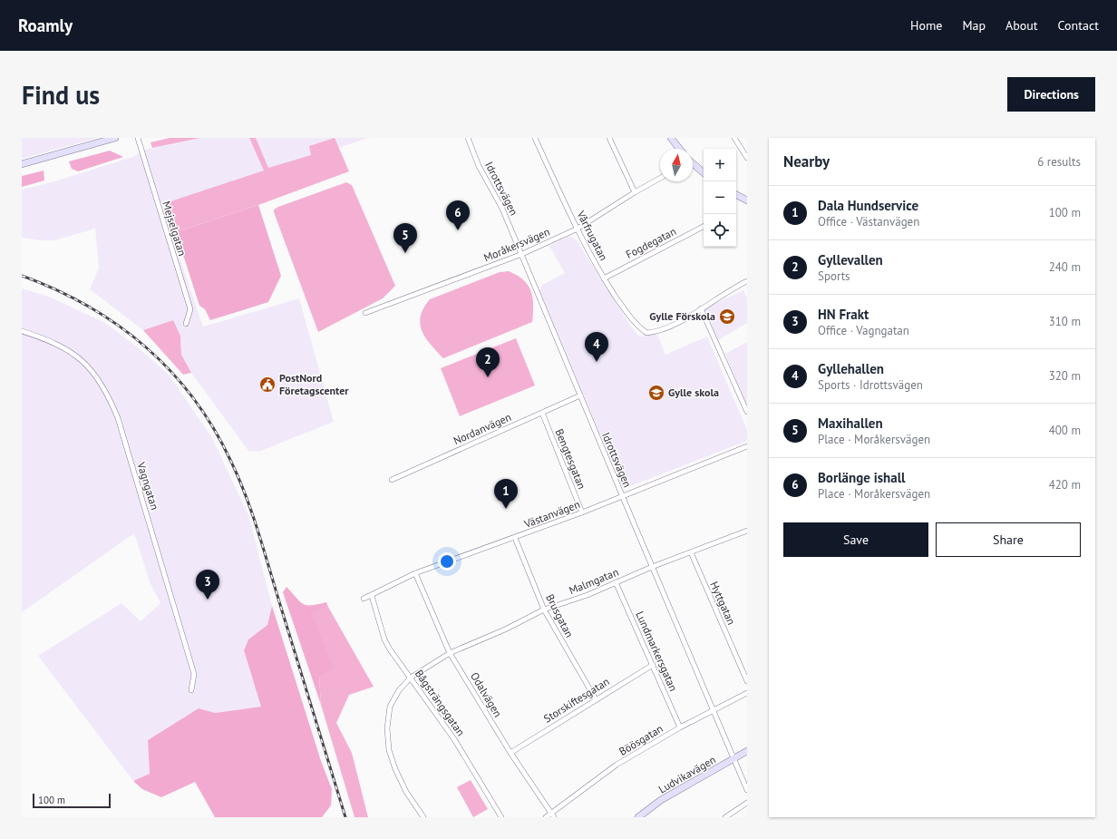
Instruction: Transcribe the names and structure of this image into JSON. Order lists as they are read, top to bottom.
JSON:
{
  "streets": {
    "street": [
      "Idrottsvägen",
      "Mejselgatan",
      "Vårfrugatan",
      "Fogdegatan",
      "Moråkersvägen",
      "Nordanvägen",
      "Bengtesgatan",
      "Vagngatan",
      "Västanvägen",
      "Malmgatan",
      "Hyttgatan",
      "Brusgatan",
      "Lundmarkersgatan",
      "Odalvägen",
      "Storskiftesgatan",
      "Bågsträngsgatan",
      "Böösgatan",
      "Ludvikavägen"
    ]
  },
  "crossings": [
    ["Idrottsvägen", "Moråkersvägen"],
    ["Idrottsvägen", "Nordanvägen"],
    ["Idrottsvägen", "Västanvägen"],
    ["Idrottsvägen", "Malmgatan"],
    ["Idrottsvägen", "Böösgatan"],
    ["Idrottsvägen", "Ludvikavägen"],
    ["Vårfrugatan", "Fogdegatan"],
    ["Vårfrugatan", "Moråkersvägen"],
    ["Nordanvägen", "Bengtesgatan"],
    ["Bengtesgatan", "Västanvägen"],
    ["Västanvägen", "Brusgatan"],
    ["Västanvägen", "Odalvägen"],
    ["Västanvägen", "Bågsträngsgatan"],
    ["Malmgatan", "Hyttgatan"],
    ["Malmgatan", "Brusgatan"],
    ["Malmgatan", "Lundmarkersgatan"],
    ["Malmgatan", "Odalvägen"],
    ["Malmgatan", "Bågsträngsgatan"],
    ["Brusgatan", "Storskiftesgatan"],
    ["Lundmarkersgatan", "Storskiftesgatan"],
    ["Lundmarkersgatan", "Böösgatan"],
    ["Odalvägen", "Storskiftesgatan"],
    ["Odalvägen", "Böösgatan"]
  ],
  "places": {
    "school or university": ["Gylle Förskola", "Gylle skola"],
    "public building": ["PostNord Företagscenter"]
  },
  "scale_bar": "100 m",
  "north": "top",
  "page": {
    "header": "Roamly",
    "nav": [
      "Home",
      "Map",
      "About",
      "Contact"
    ],
    "buttons": [
      "Directions",
      ["Save", "Share"]
    ],
    "title": "Find us",
    "heading": ["Nearby", "6 results"],
    "map_buttons": ["+", "−"],
    "list": [
      {
        "mark": "1",
        "name": "Dala Hundservice",
        "note": "Office · Västanvägen",
        "value": "100 m"
      },
      {
        "mark": "2",
        "name": "Gyllevallen",
        "note": "Sports",
        "value": "240 m"
      },
      {
        "mark": "3",
        "name": "HN Frakt",
        "note": "Office · Vagngatan",
        "value": "310 m"
      },
      {
        "mark": "4",
        "name": "Gyllehallen",
        "note": "Sports · Idrottsvägen",
        "value": "320 m"
      },
      {
        "mark": "5",
        "name": "Maxihallen",
        "note": "Place · Moråkersvägen",
        "value": "400 m"
      },
      {
        "mark": "6",
        "name": "Borlänge ishall",
        "note": "Place · Moråkersvägen",
        "value": "420 m"
      }
    ],
    "pins": [
      "6",
      "5",
      "4",
      "2",
      "1",
      "3"
    ],
    "scale": "100 m"
  }
}
